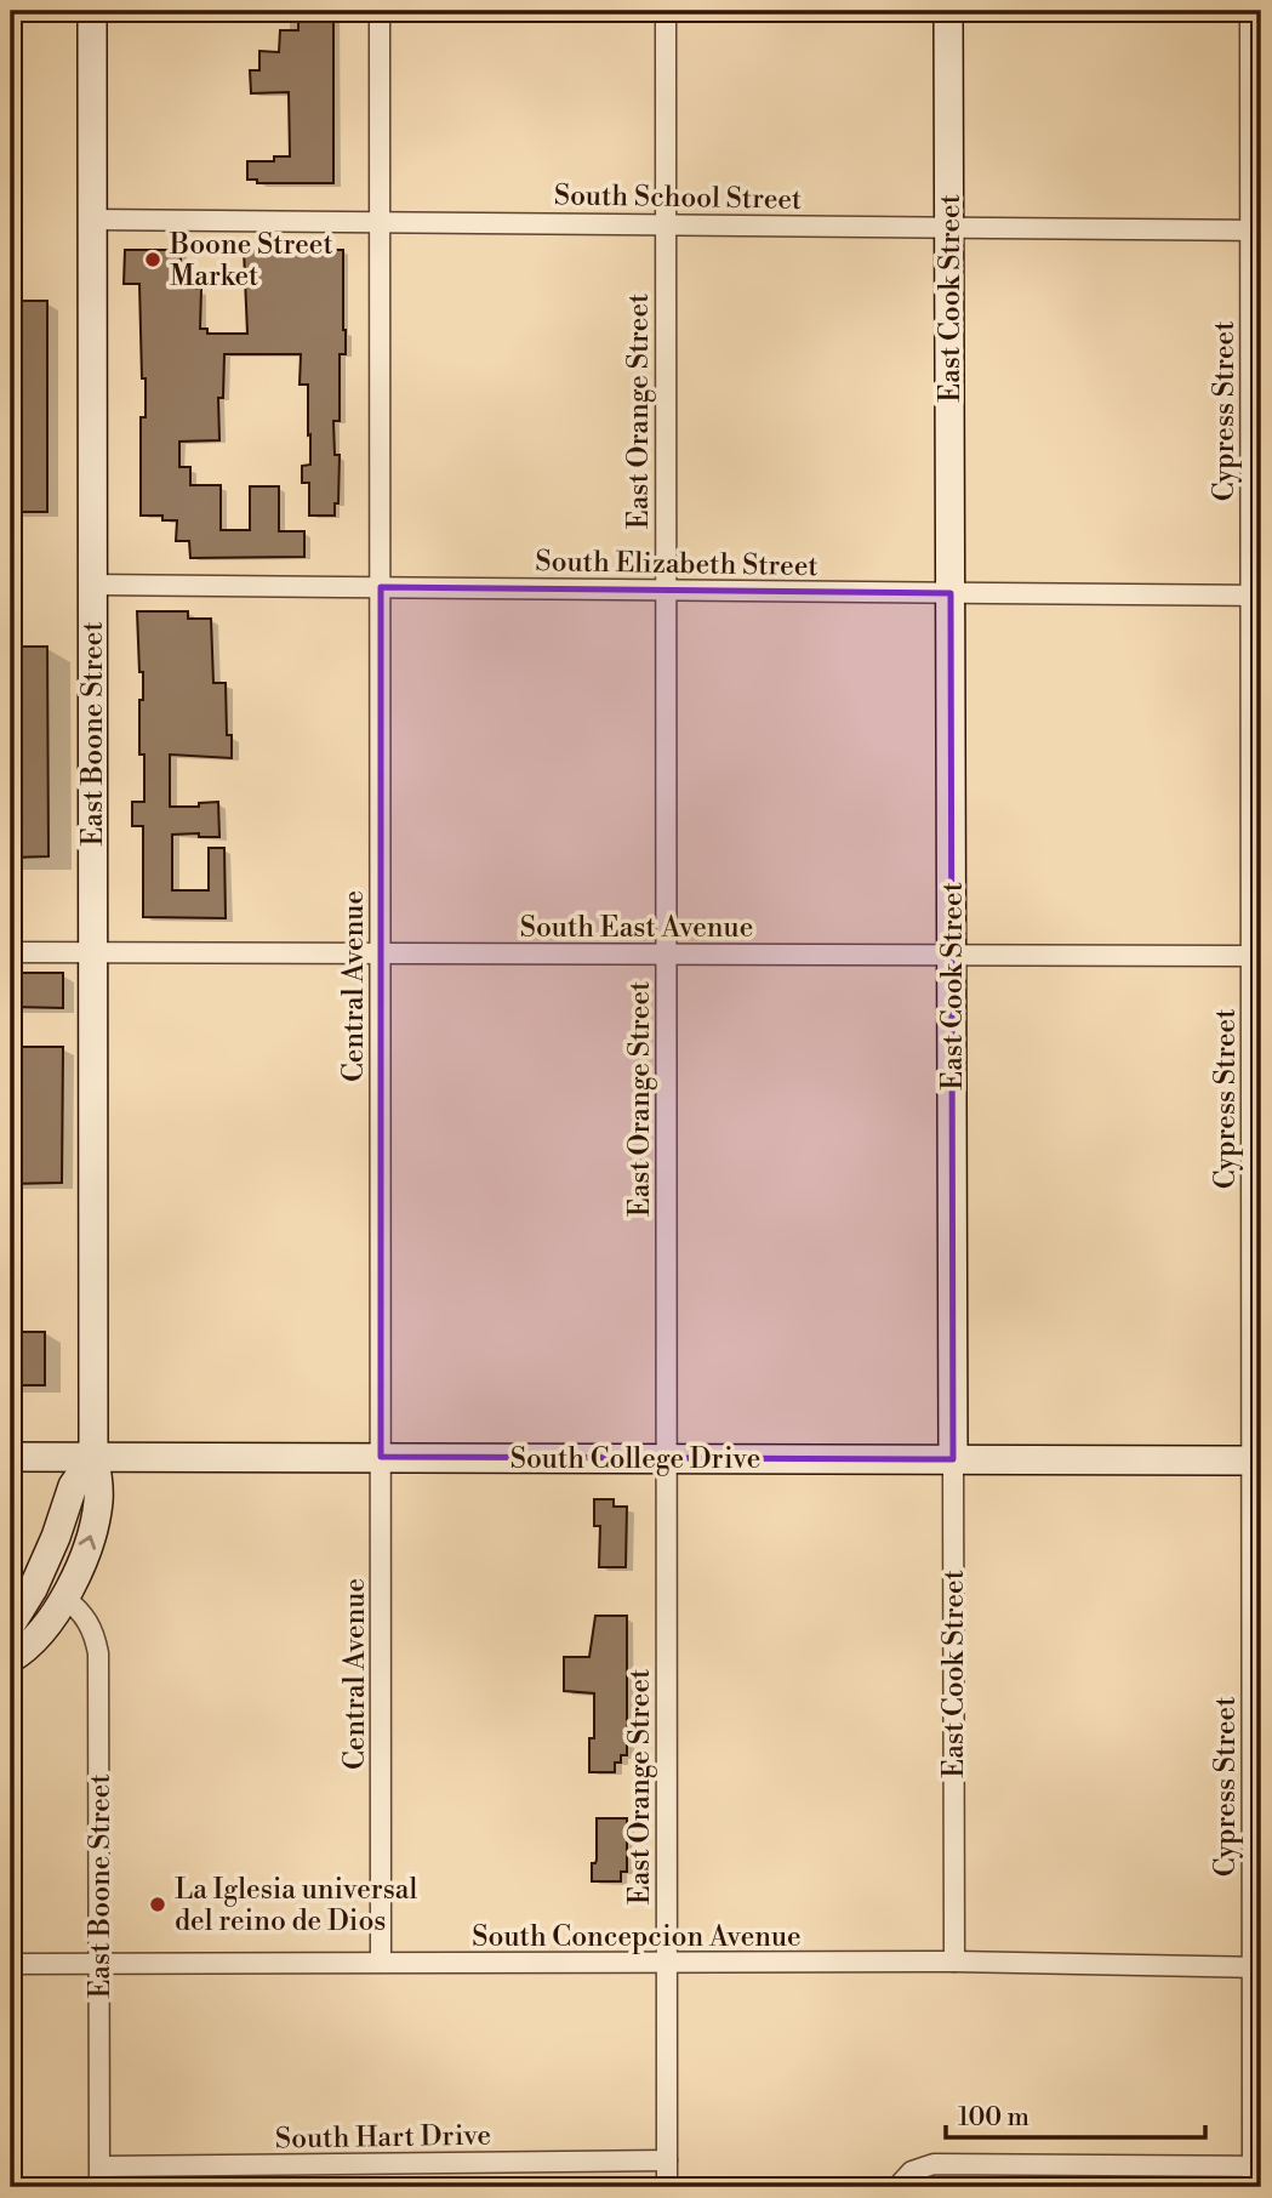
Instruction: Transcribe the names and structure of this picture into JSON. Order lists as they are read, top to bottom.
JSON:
{
  "streets": {
    "street": [
      "South School Street",
      "East Cook Street",
      "East Orange Street",
      "Cypress Street",
      "South Elizabeth Street",
      "East Boone Street",
      "South East Avenue",
      "Central Avenue",
      "South College Drive",
      "South Concepcion Avenue",
      "South Hart Drive"
    ]
  },
  "crossings": [
    ["South School Street", "East Cook Street"],
    ["South School Street", "East Orange Street"],
    ["South School Street", "Cypress Street"],
    ["South School Street", "East Boone Street"],
    ["South School Street", "Central Avenue"],
    ["East Cook Street", "South Elizabeth Street"],
    ["East Cook Street", "South East Avenue"],
    ["East Cook Street", "South College Drive"],
    ["East Cook Street", "South Concepcion Avenue"],
    ["East Orange Street", "South Elizabeth Street"],
    ["East Orange Street", "South East Avenue"],
    ["East Orange Street", "South College Drive"],
    ["East Orange Street", "South Concepcion Avenue"],
    ["East Orange Street", "South Hart Drive"],
    ["Cypress Street", "South Elizabeth Street"],
    ["Cypress Street", "South East Avenue"],
    ["Cypress Street", "South College Drive"],
    ["Cypress Street", "South Concepcion Avenue"],
    ["South Elizabeth Street", "East Boone Street"],
    ["South Elizabeth Street", "Central Avenue"],
    ["East Boone Street", "South East Avenue"],
    ["East Boone Street", "South College Drive"],
    ["East Boone Street", "South Concepcion Avenue"],
    ["East Boone Street", "South Hart Drive"],
    ["South East Avenue", "Central Avenue"],
    ["Central Avenue", "South College Drive"],
    ["Central Avenue", "South Concepcion Avenue"]
  ],
  "places": ["Boone Street Market", "La Iglesia universal del reino de Dios"],
  "scale_bar": "100 m"
}
